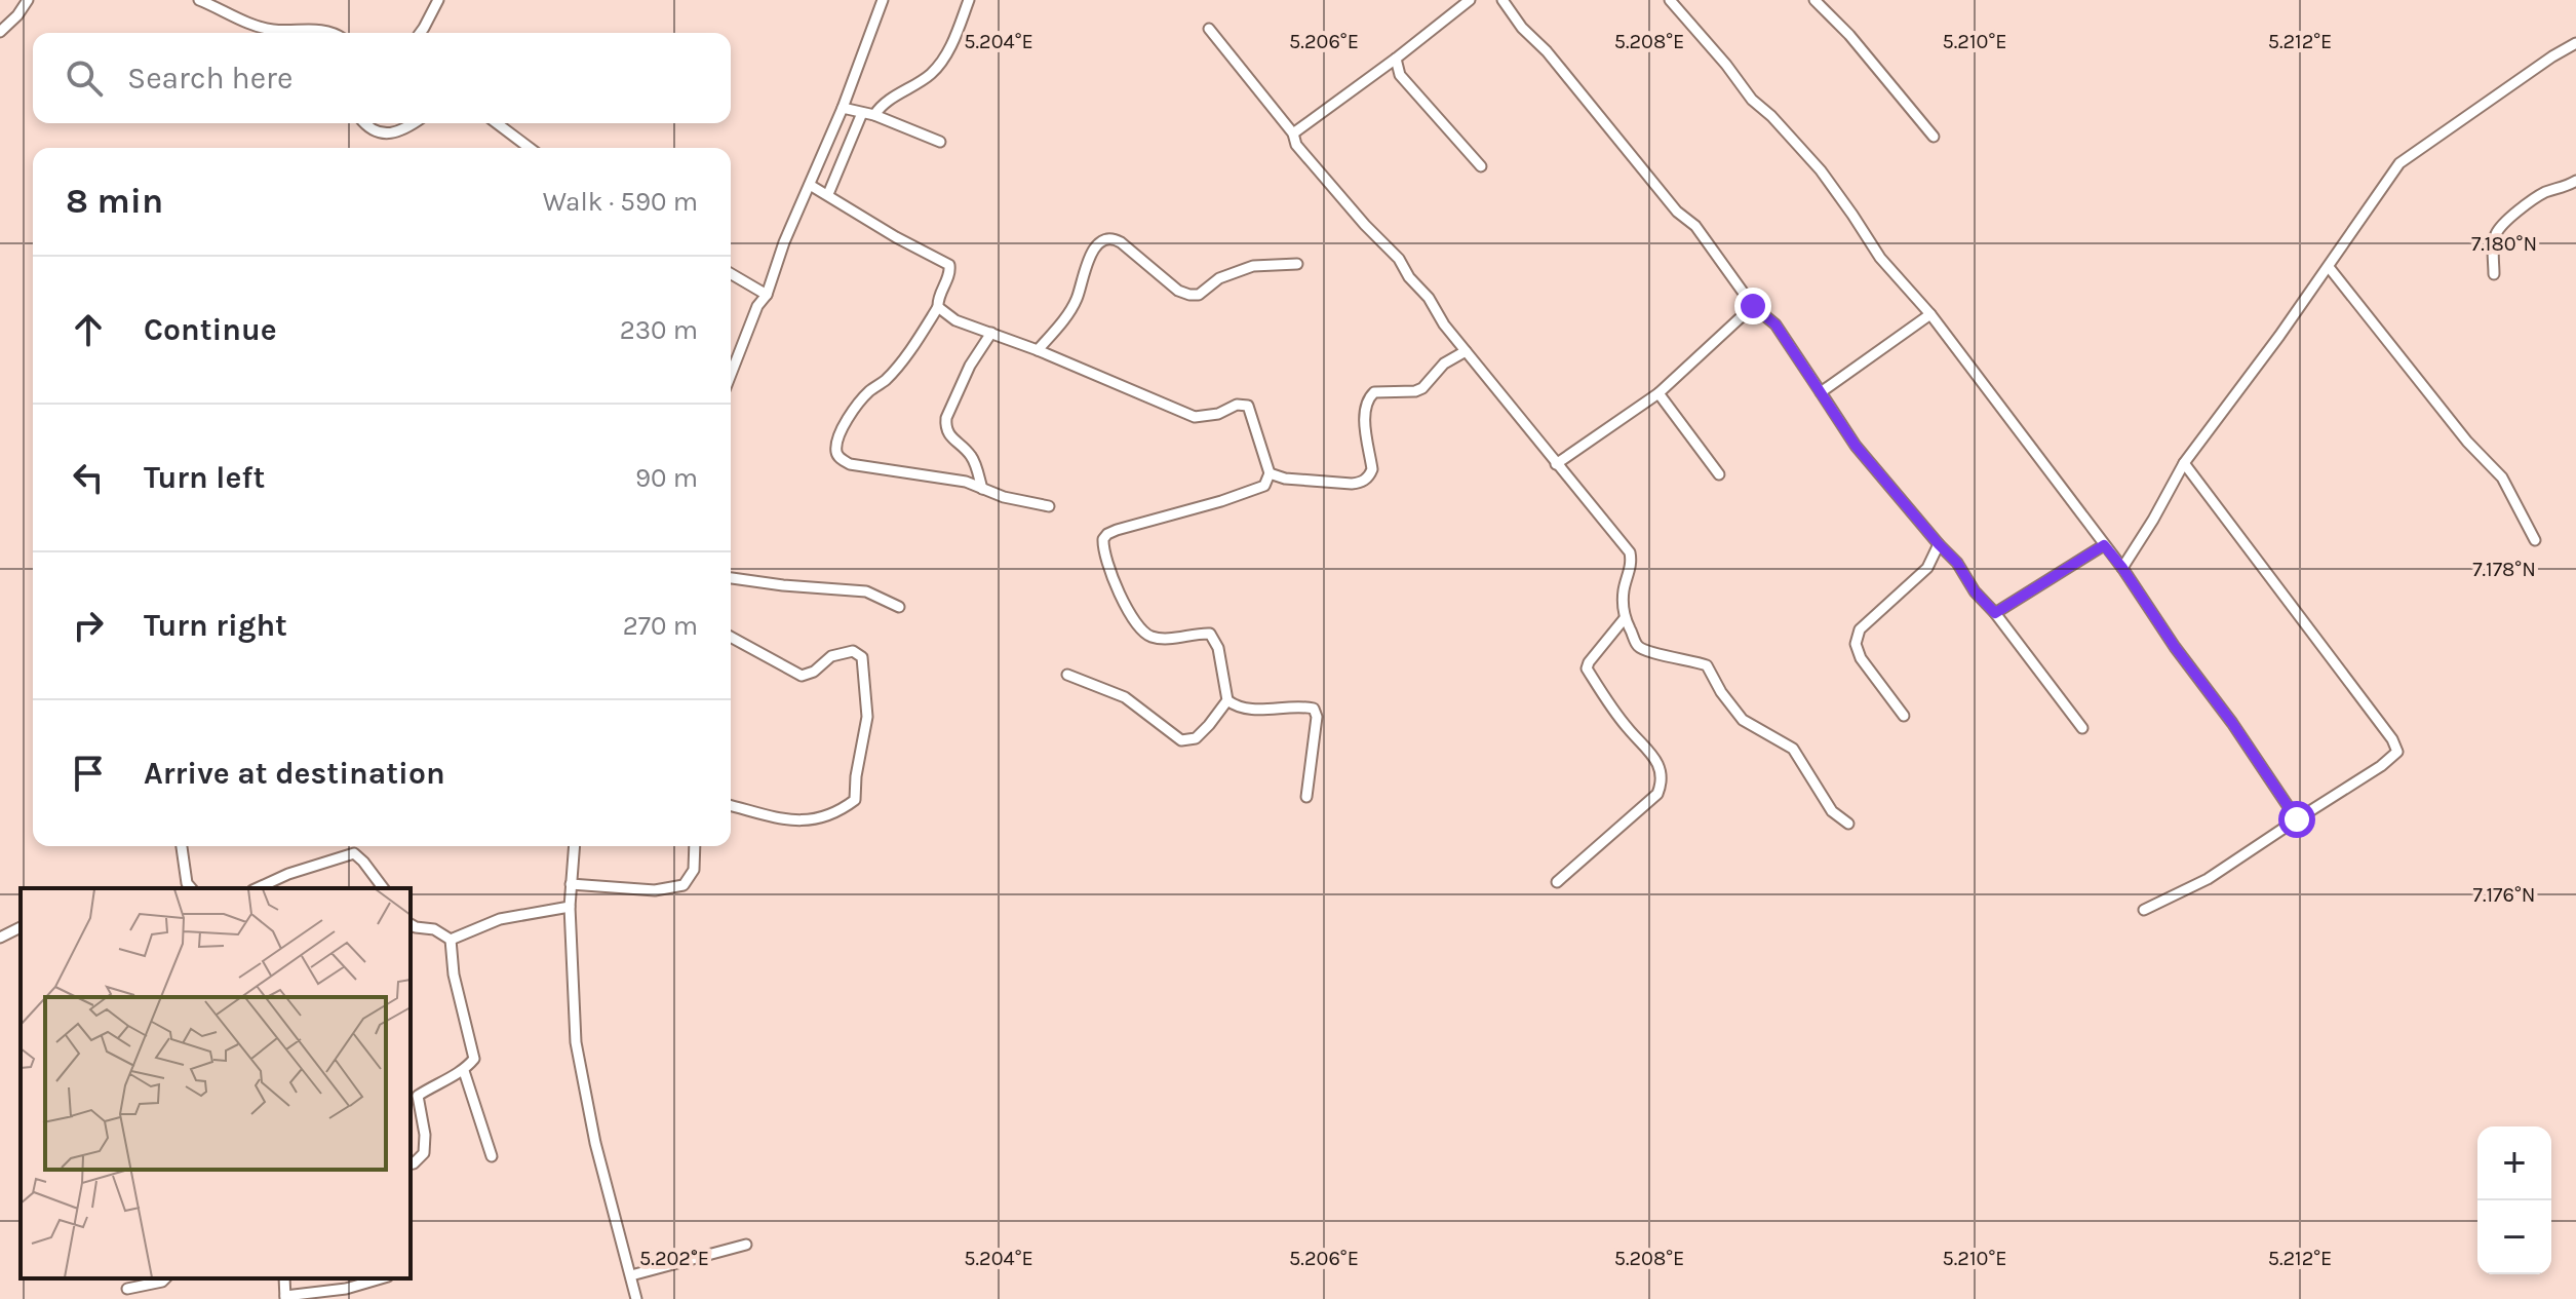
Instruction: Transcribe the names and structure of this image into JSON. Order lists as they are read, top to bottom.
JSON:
{
  "page": {
    "search": "Search here",
    "heading": ["8 min", "Walk · 590 m"],
    "list": [
      ["Continue", "230 m"],
      ["Turn left", "90 m"],
      ["Turn right", "270 m"],
      "Arrive at destination"
    ],
    "map_buttons": ["+", "−"]
  },
  "coordinates": [
    "5.204°E",
    "5.206°E",
    "5.208°E",
    "5.210°E",
    "5.212°E",
    "7.180°N",
    "7.178°N",
    "7.176°N",
    "5.202°E"
  ]
}
